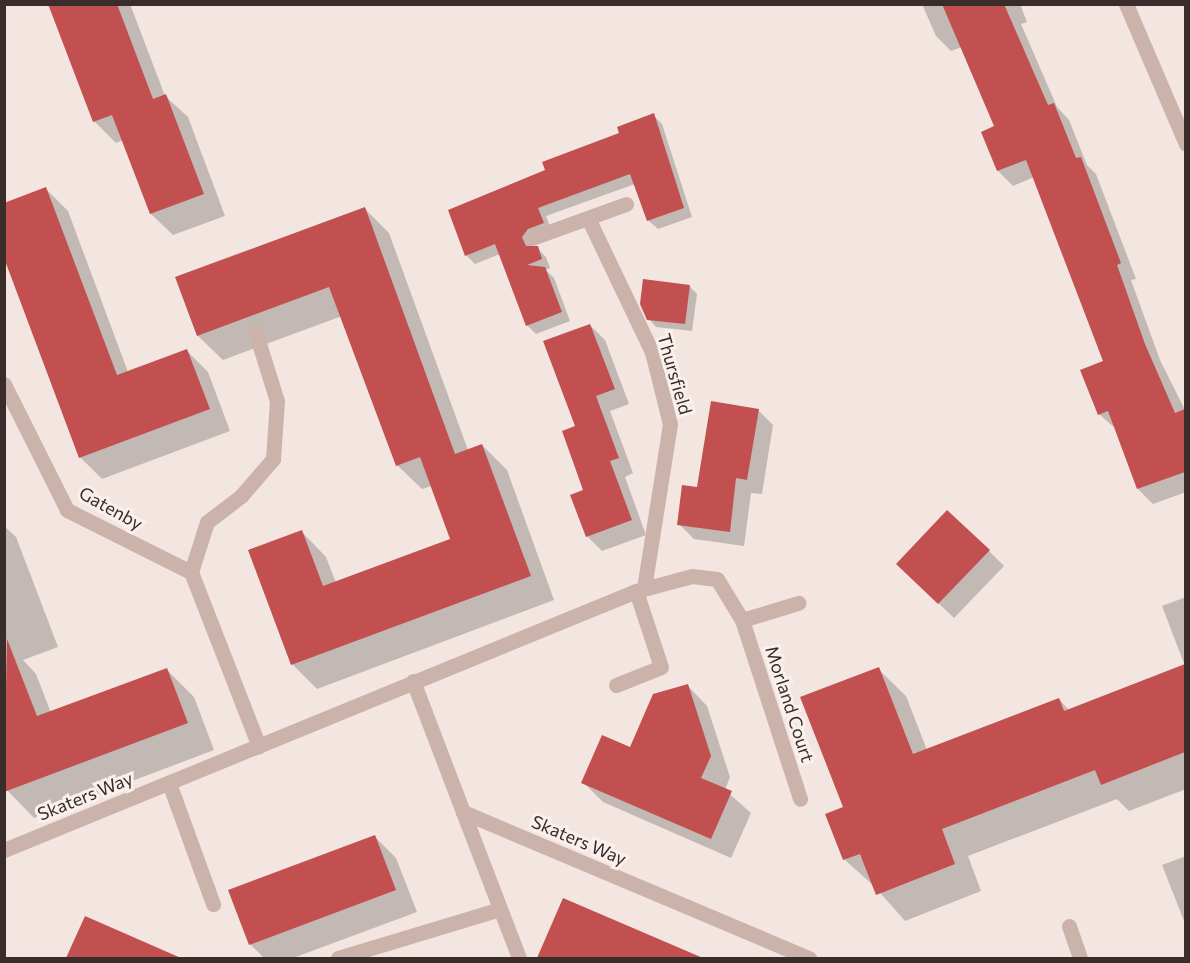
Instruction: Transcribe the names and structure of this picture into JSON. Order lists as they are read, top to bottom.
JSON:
{
  "streets": {
    "street": [
      "Thursfield",
      "Gatenby",
      "Morland Court",
      "Skaters Way"
    ]
  },
  "crossings": [
    ["Thursfield", "Skaters Way"],
    ["Morland Court", "Skaters Way"]
  ]
}
